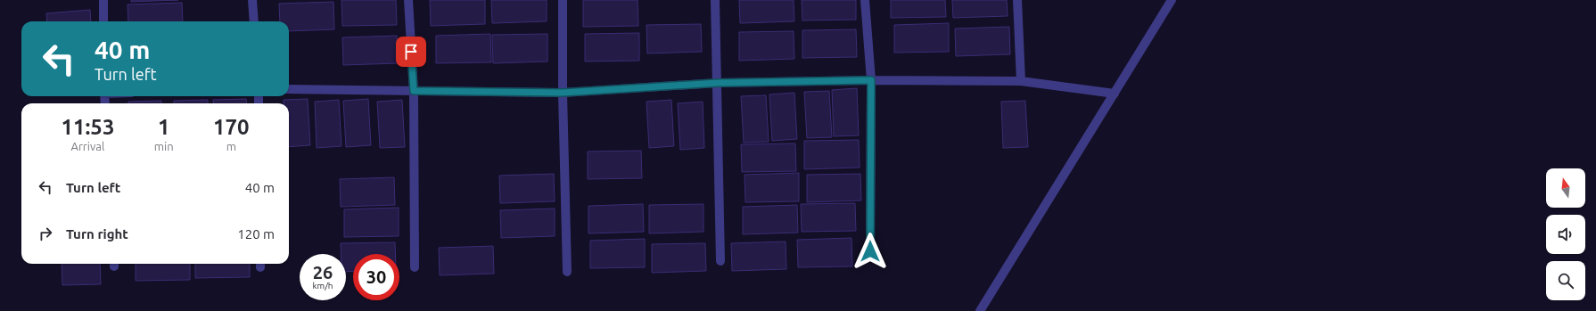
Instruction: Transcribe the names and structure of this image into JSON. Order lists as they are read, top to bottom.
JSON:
{
  "north": "top",
  "page": {
    "turn": ["40 m", "Turn left"],
    "eta": [
      "11:53",
      "Arrival",
      "1",
      "min",
      "170",
      "m"
    ],
    "list": [
      {
        "name": "Turn left",
        "value": "40 m"
      },
      {
        "name": "Turn right",
        "value": "120 m"
      }
    ],
    "speed": "26 km/h",
    "limit": "30"
  }
}
